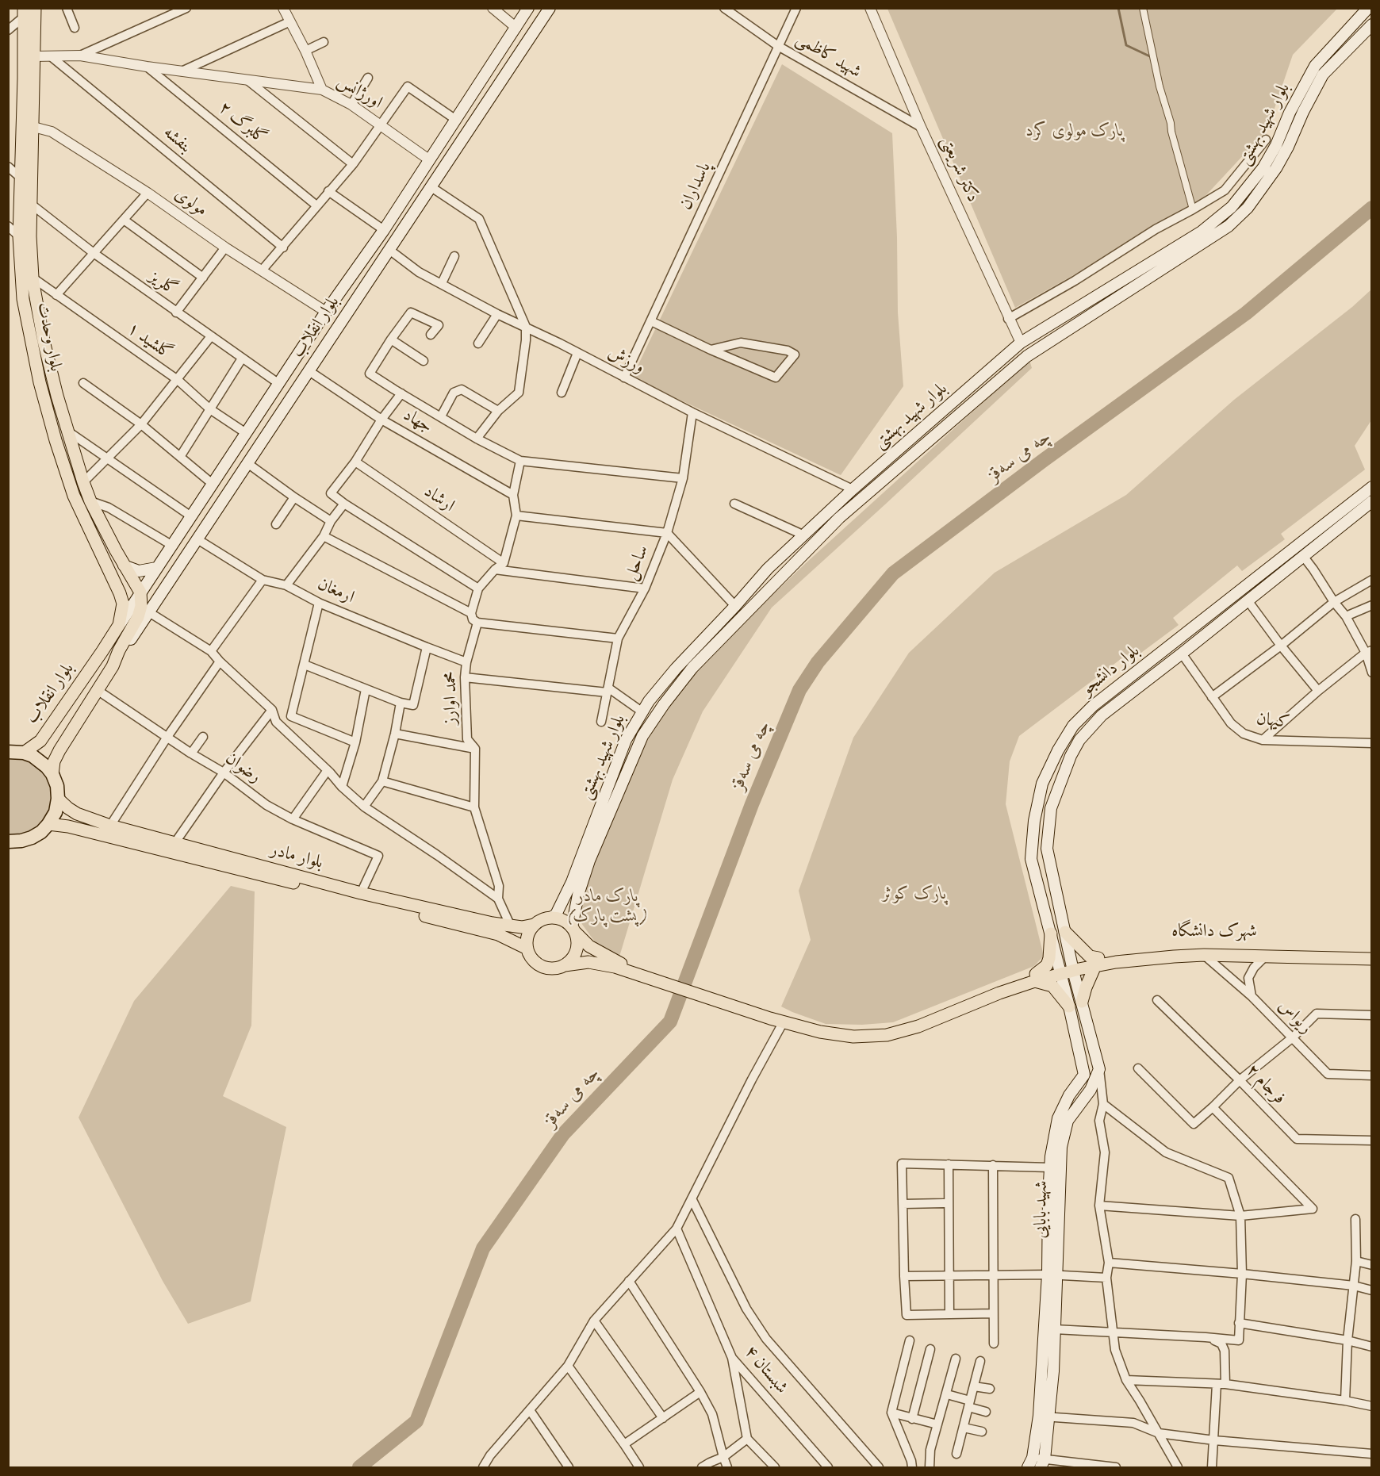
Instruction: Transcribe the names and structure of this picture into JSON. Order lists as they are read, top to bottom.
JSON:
{
  "streets": {
    "main road": [
      "بلوار شهید بهشتی",
      "بلوار انقلاب",
      "بلوار وحدت",
      "بلوار دانشجو",
      "بلوار مادر",
      "شهرک دانشگاه",
      "شهید بابایی"
    ],
    "street": [
      "شهید کاظمی",
      "اورژانس",
      "گلبرگ ۲",
      "بنفشه",
      "دکتر شریعتی",
      "پاسداران",
      "مولوی",
      "گلریز",
      "گلشید ۱",
      "ورزش",
      "جهاد",
      "ارشاد",
      "ساحل",
      "ارمغان",
      "محمد اوارز",
      "کیهان",
      "رضوان",
      "ریواس",
      "فرجام ۲",
      "شبستان ۴"
    ]
  },
  "crossings": [
    ["شهید کاظمی", "دکتر شریعتی"],
    ["شهید کاظمی", "پاسداران"],
    ["اورژانس", "بلوار انقلاب"],
    ["بلوار شهید بهشتی", "دکتر شریعتی"],
    ["بلوار شهید بهشتی", "ورزش"],
    ["بلوار شهید بهشتی", "بلوار مادر"],
    ["پاسداران", "ورزش"],
    ["مولوی", "بلوار انقلاب"],
    ["مولوی", "بلوار وحدت"],
    ["گلریز", "بلوار انقلاب"],
    ["گلریز", "بلوار وحدت"],
    ["بلوار انقلاب", "بلوار وحدت"],
    ["بلوار انقلاب", "گلشید ۱"],
    ["بلوار انقلاب", "ورزش"],
    ["بلوار انقلاب", "جهاد"],
    ["بلوار انقلاب", "ارمغان"],
    ["بلوار انقلاب", "رضوان"],
    ["بلوار وحدت", "گلشید ۱"],
    ["ورزش", "ساحل"],
    ["ارمغان", "محمد اوارز"],
    ["بلوار دانشجو", "کیهان"],
    ["بلوار دانشجو", "شهید بابایی"],
    ["رضوان", "بلوار مادر"]
  ],
  "water": ["چە می سەقز"],
  "parks": ["پارک مولوی کرد", "پارک کوثر", "پارک مادر (پشت پارک )"]
}
